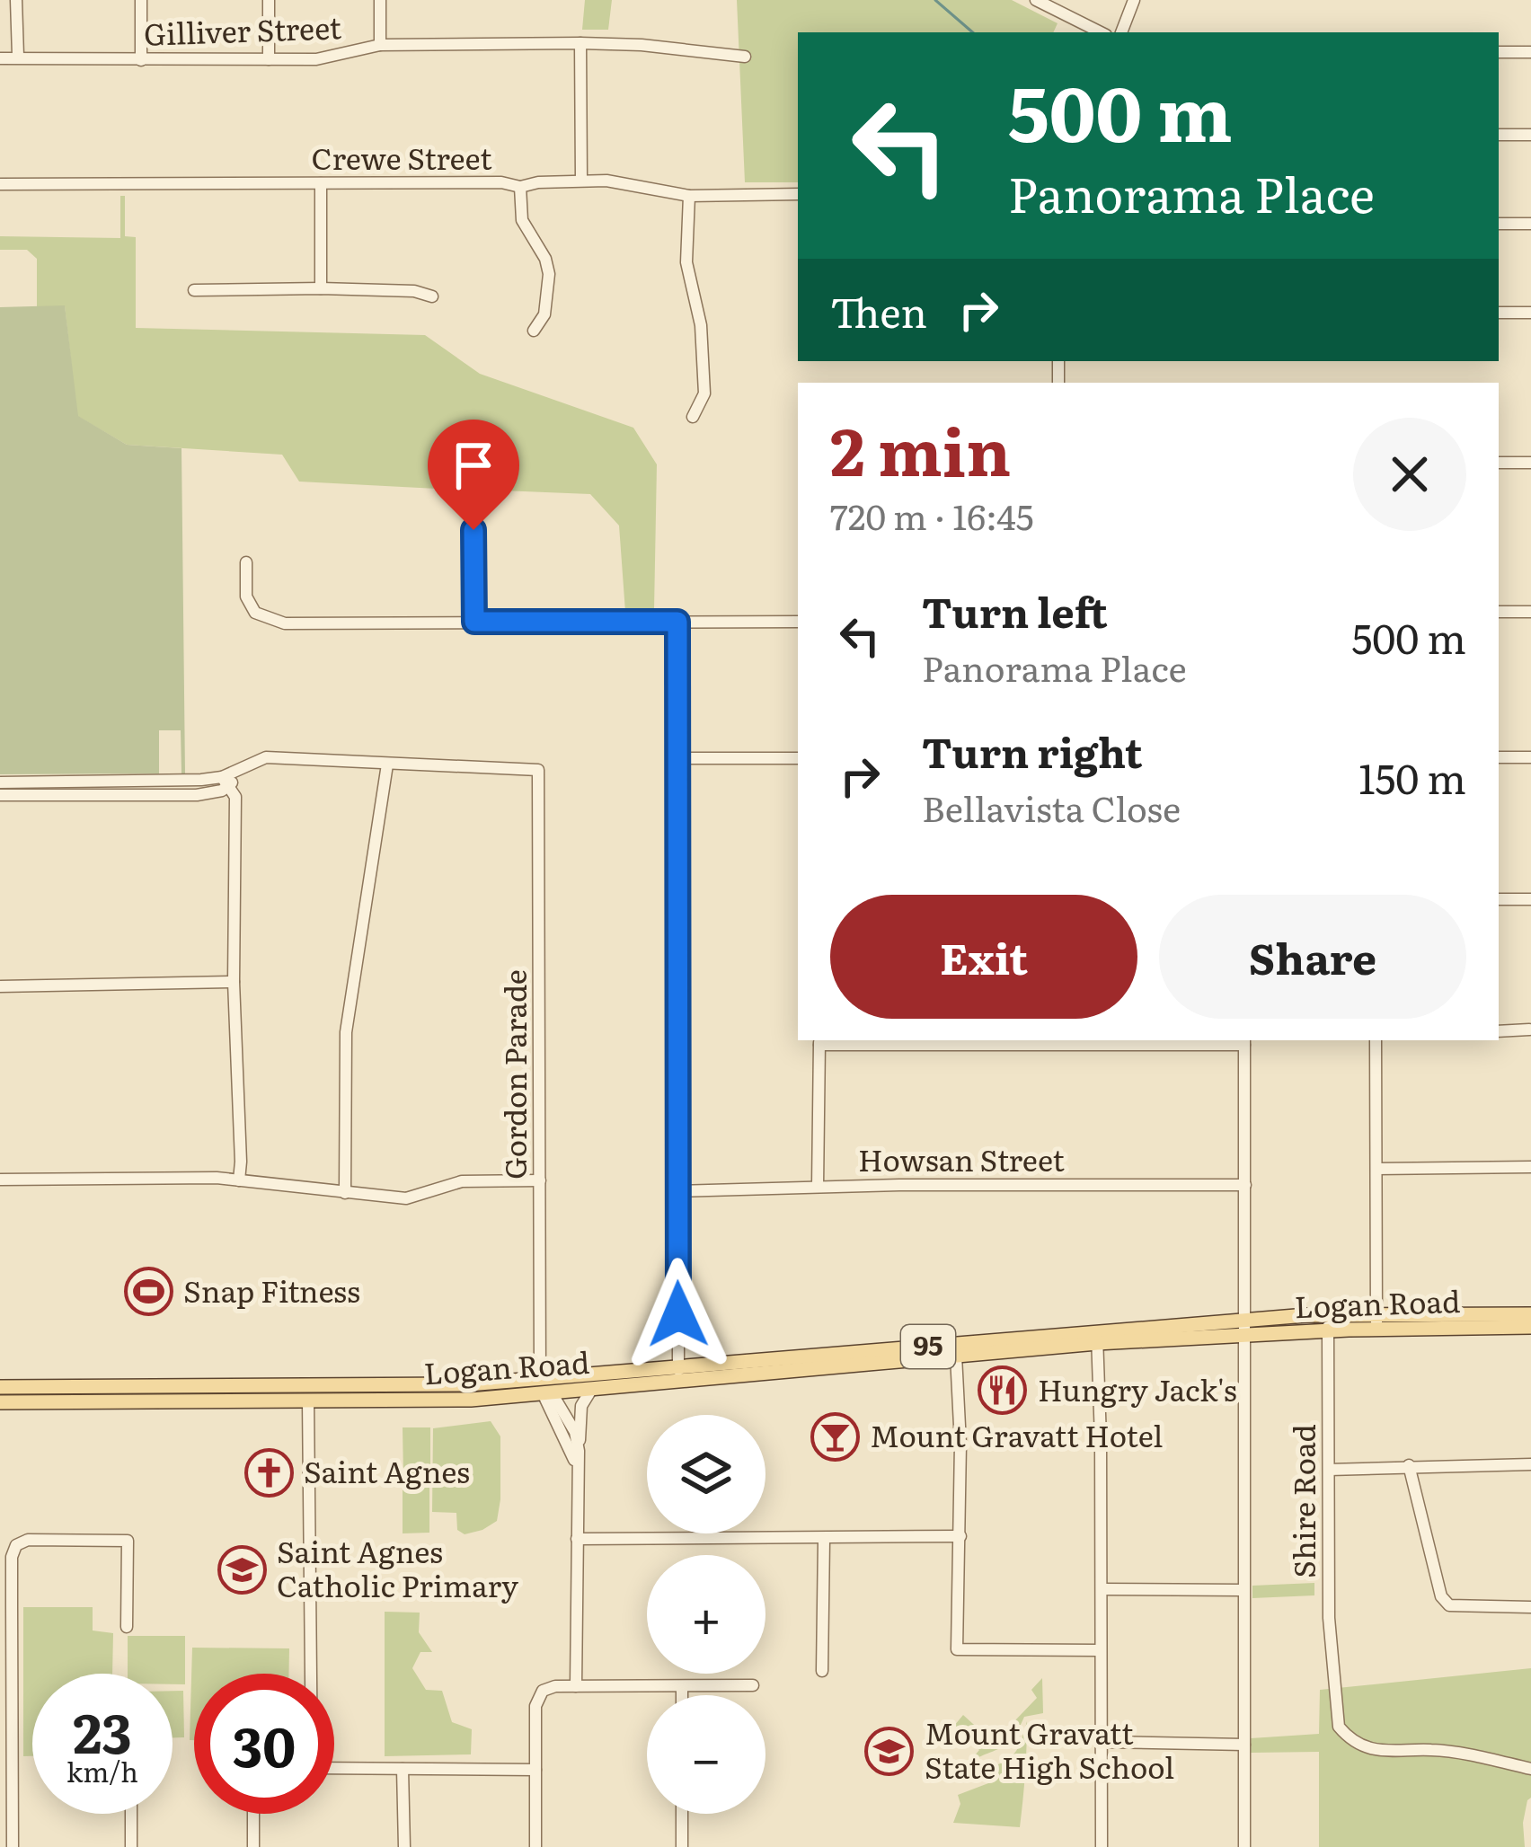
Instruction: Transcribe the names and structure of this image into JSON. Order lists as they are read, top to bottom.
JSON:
{
  "streets": {
    "main road": ["Logan Road", "95"],
    "street": [
      "Gilliver Street",
      "Crewe Street",
      "Gordon Parade",
      "Howsan Street",
      "Shire Road"
    ]
  },
  "crossings": [
    ["Gordon Parade", "Logan Road"],
    ["Logan Road", "Shire Road"]
  ],
  "places": {
    "sports": ["Snap Fitness"],
    "restaurant": ["Hungry Jack's"],
    "bar": ["Mount Gravatt Hotel"],
    "church": ["Saint Agnes"],
    "school or university": ["Saint Agnes Catholic Primary", "Mount Gravatt State High School"]
  },
  "page": {
    "turn": ["500 m", "Panorama Place"],
    "then": "Then",
    "heading": ["2 min", "720 m · 16:45"],
    "list": [
      {
        "name": "Turn left",
        "note": "Panorama Place",
        "value": "500 m"
      },
      {
        "name": "Turn right",
        "note": "Bellavista Close",
        "value": "150 m"
      }
    ],
    "buttons": ["Exit", "Share"],
    "map_buttons": ["+", "−"],
    "speed": "23 km/h",
    "limit": "30"
  }
}
